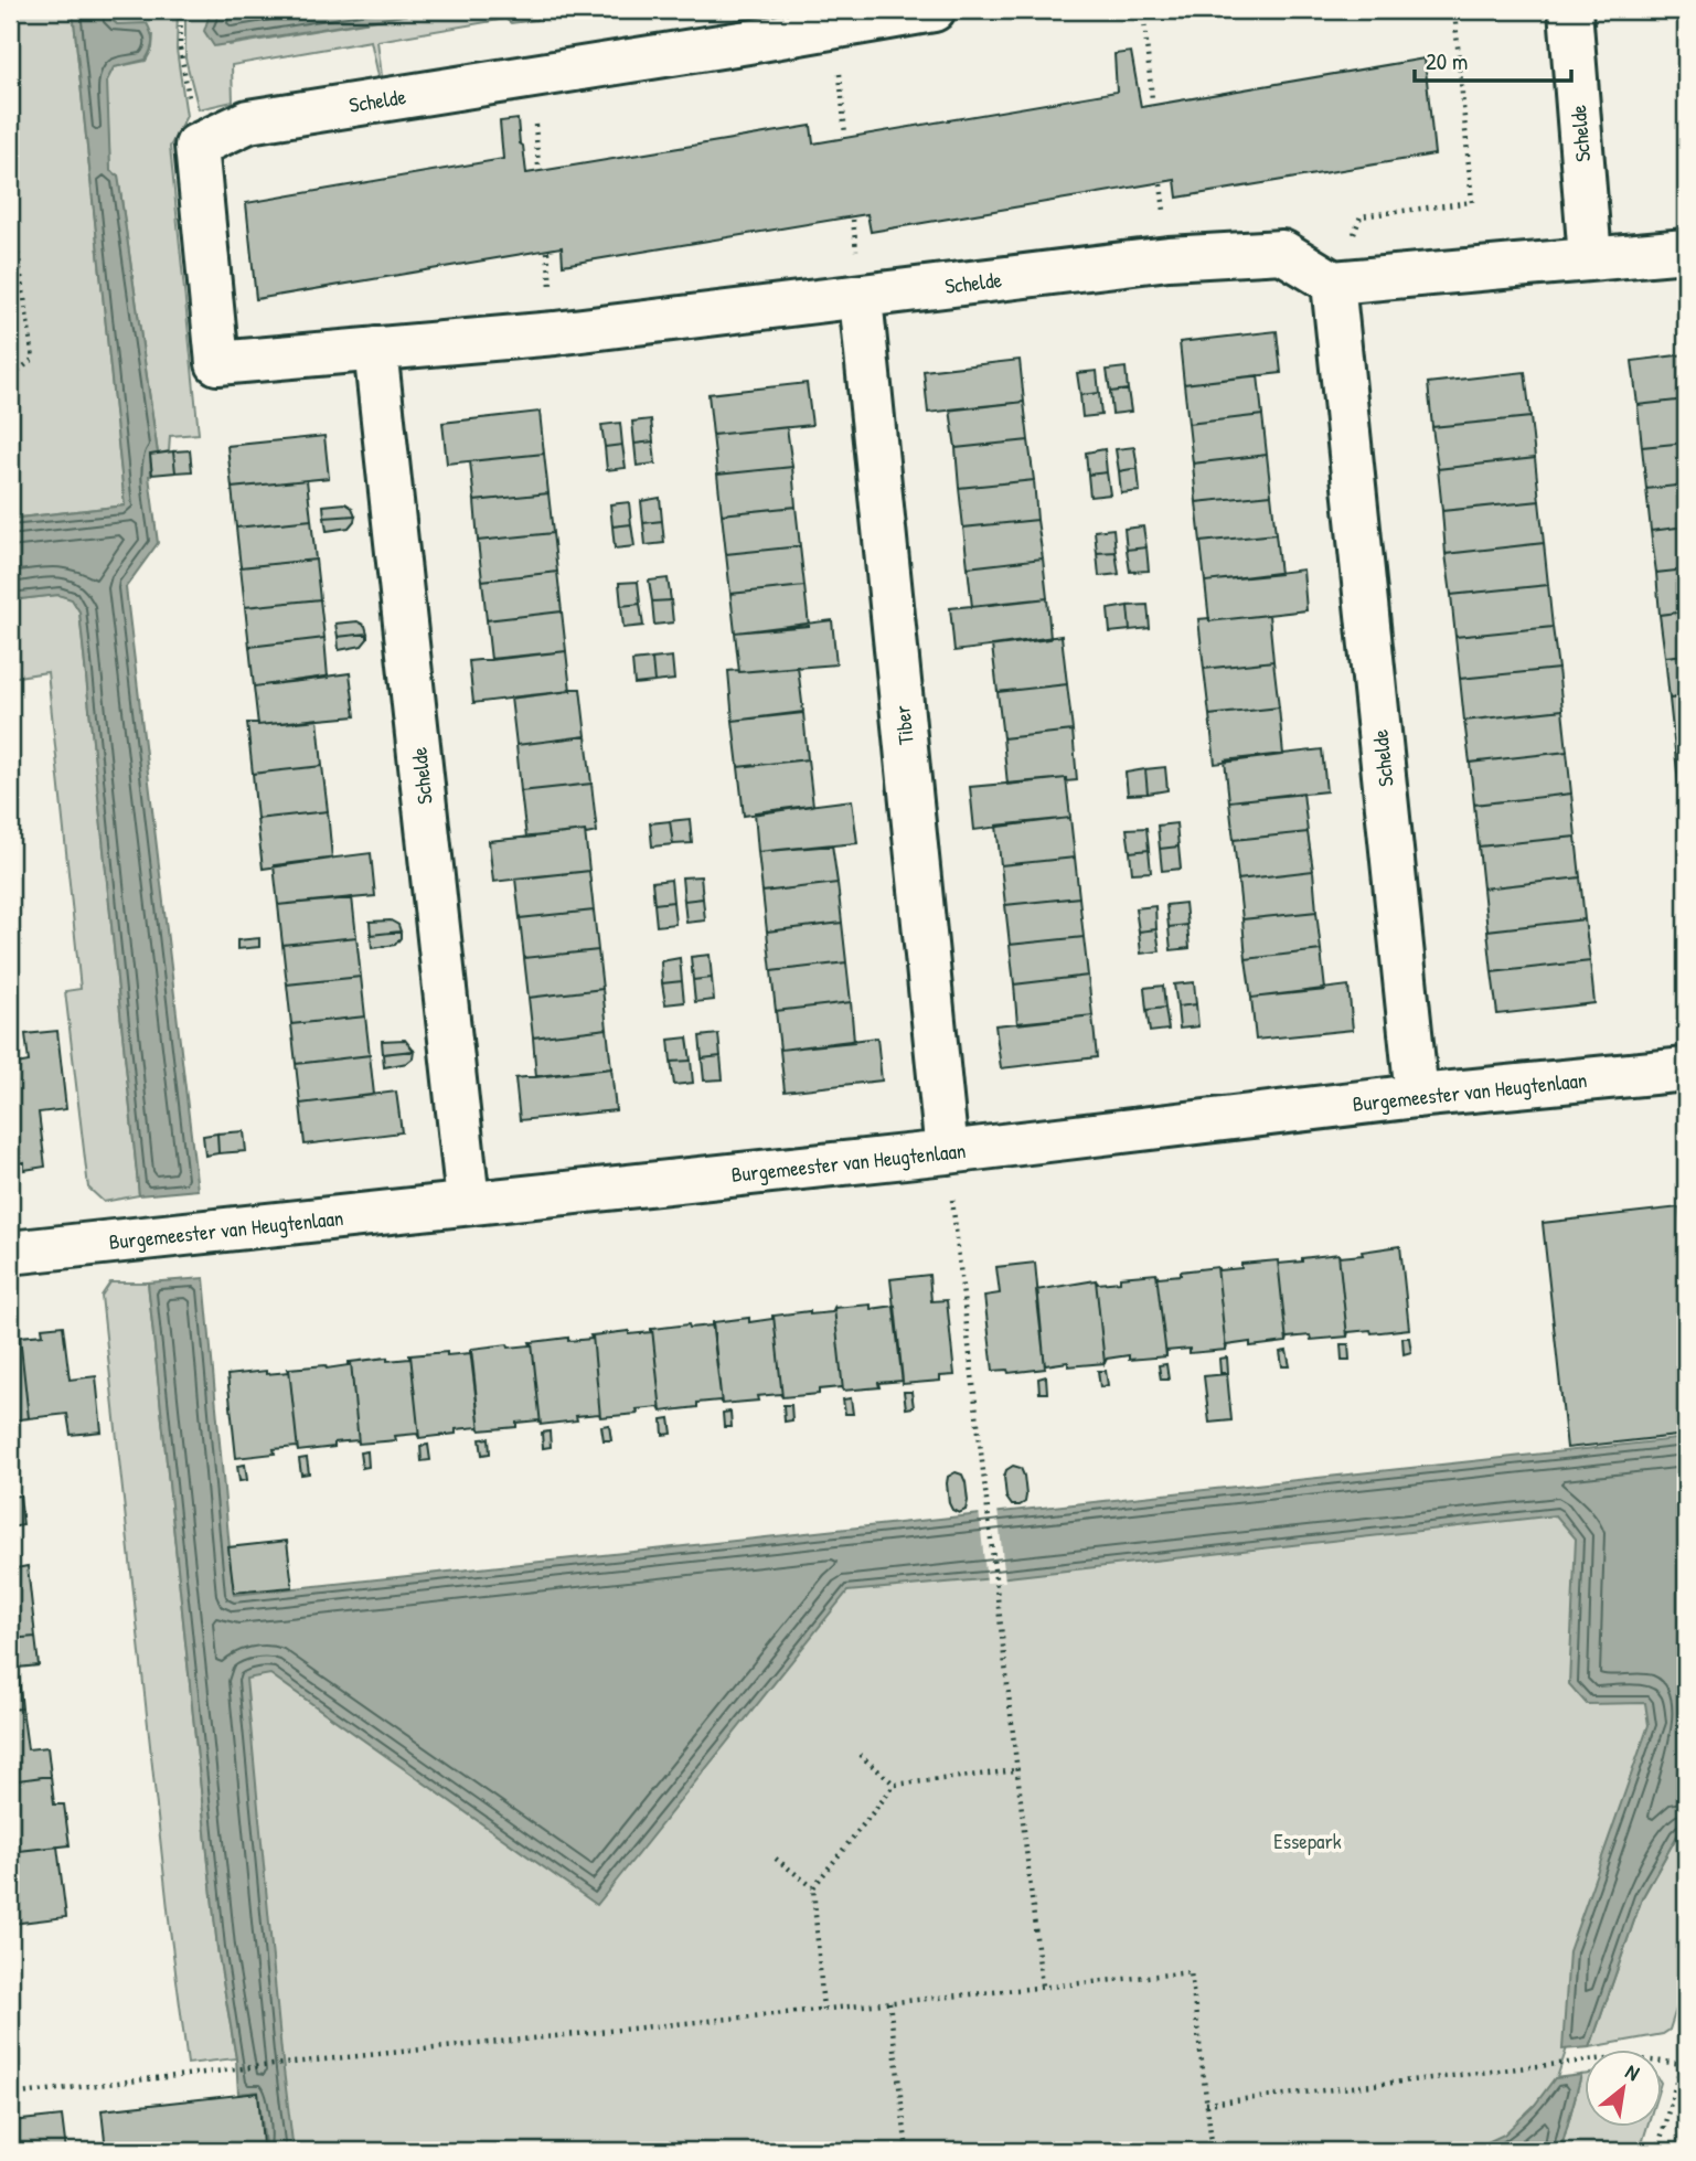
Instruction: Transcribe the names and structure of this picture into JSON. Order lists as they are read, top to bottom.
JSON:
{
  "streets": {
    "street": ["Schelde", "Tiber", "Burgemeester van Heugtenlaan"]
  },
  "crossings": [
    ["Schelde", "Tiber"],
    ["Schelde", "Burgemeester van Heugtenlaan"],
    ["Tiber", "Burgemeester van Heugtenlaan"]
  ],
  "parks": ["Essepark"],
  "scale_bar": "20 m",
  "north": "top right"
}
